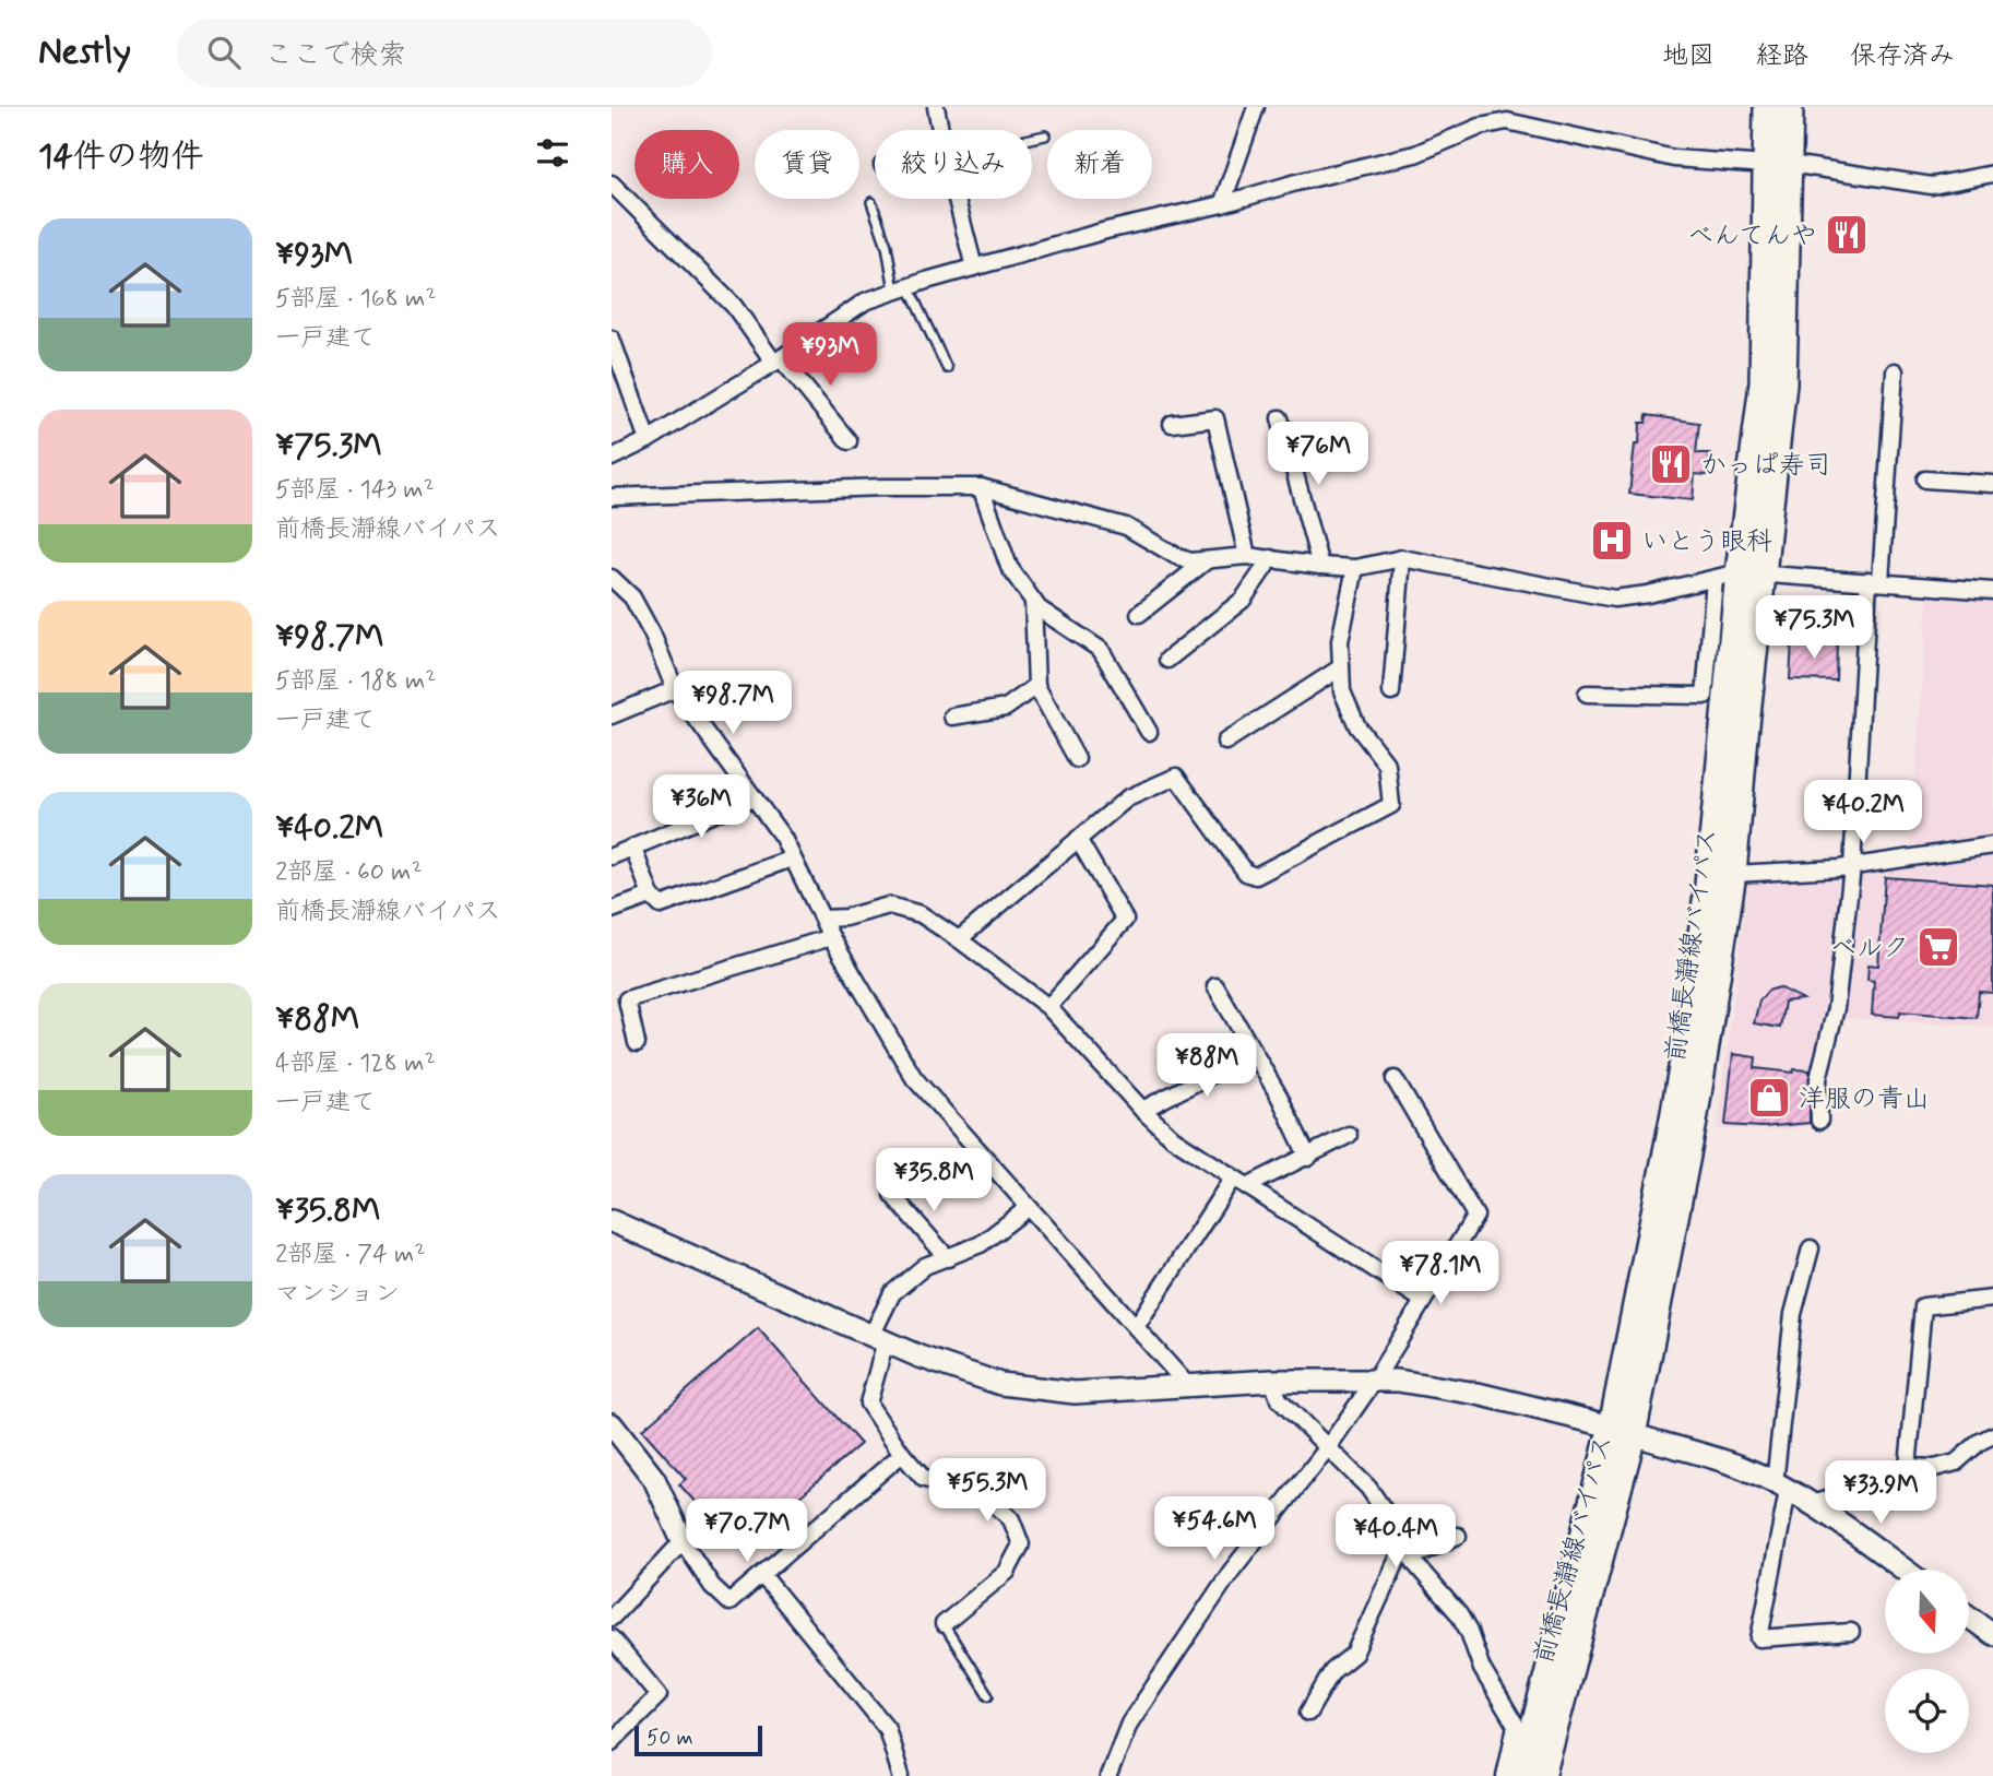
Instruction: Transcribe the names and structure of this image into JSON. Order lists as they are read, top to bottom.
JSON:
{
  "streets": {
    "main road": ["前橋長瀞線バイパス"]
  },
  "places": {
    "restaurant": ["べんてんや", "かっぱ寿司"],
    "hospital": ["いとう眼科"],
    "supermarket": ["ベルク"],
    "shop": ["洋服の青山"]
  },
  "scale_bar": "50 m",
  "north": "bottom",
  "page": {
    "header": "Nestly",
    "search": "ここで検索",
    "nav": ["地図", "経路", "保存済み"],
    "heading": "14件の物件",
    "chip": [
      "購入",
      "賃貸",
      "絞り込み",
      "新着"
    ],
    "list": [
      {
        "name": "¥93M",
        "note": "5部屋 · 168 m² · 一戸建て"
      },
      {
        "name": "¥75.3M",
        "note": "5部屋 · 143 m² · 前橋長瀞線バイパス"
      },
      {
        "name": "¥98.7M",
        "note": "5部屋 · 188 m² · 一戸建て"
      },
      {
        "name": "¥40.2M",
        "note": "2部屋 · 60 m² · 前橋長瀞線バイパス"
      },
      {
        "name": "¥88M",
        "note": "4部屋 · 128 m² · 一戸建て"
      },
      {
        "name": "¥35.8M",
        "note": "2部屋 · 74 m² · マンション"
      }
    ],
    "price": [
      "¥93M",
      "¥76M",
      "¥75.3M",
      "¥98.7M",
      "¥36M",
      "¥40.2M",
      "¥88M",
      "¥35.8M",
      "¥78.1M",
      "¥55.3M",
      "¥33.9M",
      "¥54.6M",
      "¥70.7M",
      "¥40.4M"
    ],
    "scale": "50 m"
  }
}
